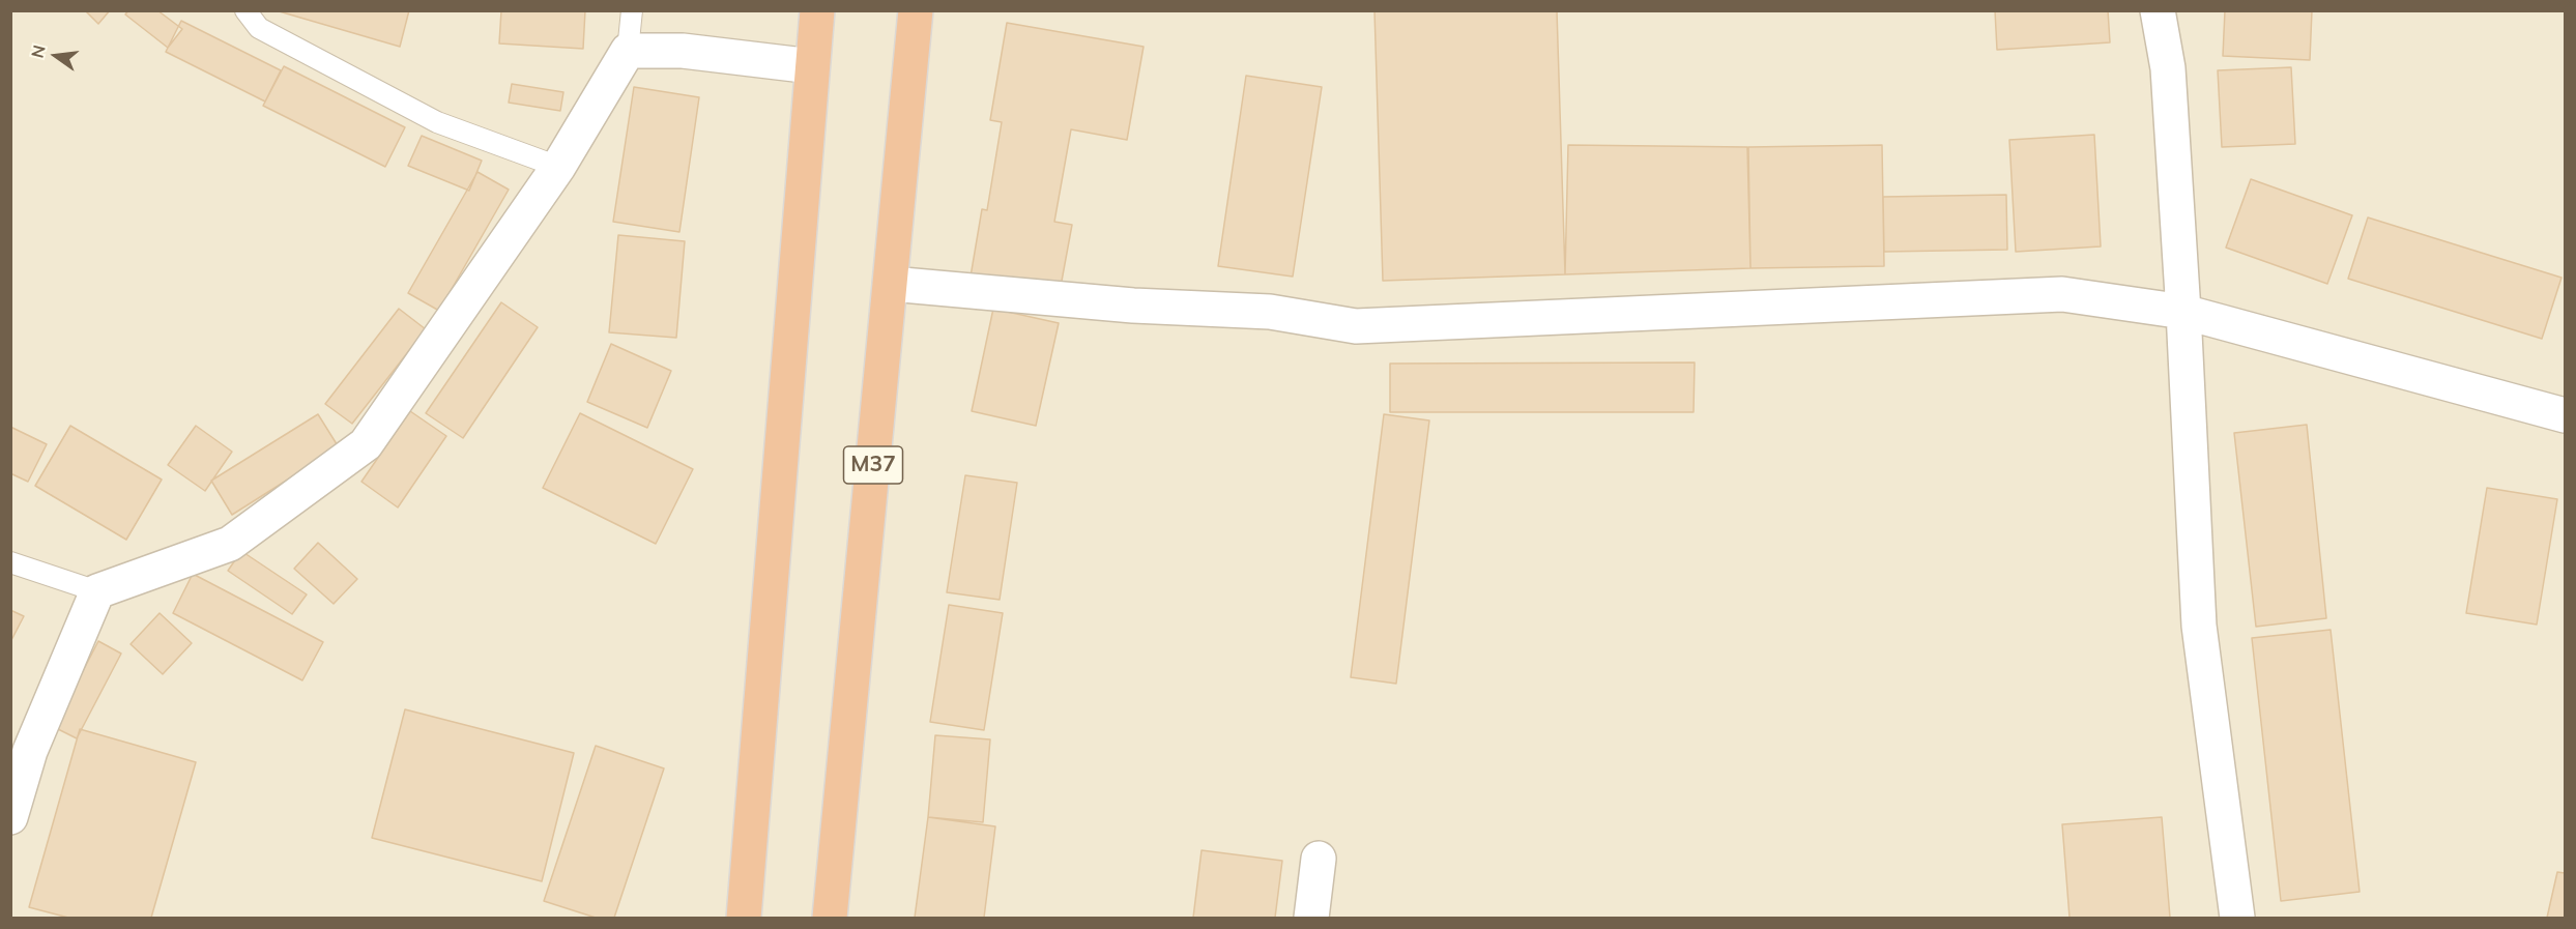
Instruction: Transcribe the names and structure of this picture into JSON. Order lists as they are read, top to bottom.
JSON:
{
  "streets": {
    "highway": ["M37"]
  },
  "north": "left"
}
